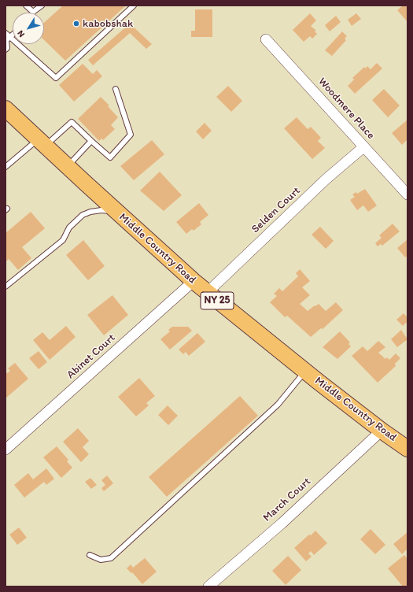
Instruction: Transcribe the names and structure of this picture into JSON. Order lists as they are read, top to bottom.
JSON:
{
  "streets": {
    "main road": ["Middle Country Road", "NY 25"],
    "street": [
      "Woodmere Place",
      "Selden Court",
      "Abinet Court",
      "March Court"
    ]
  },
  "crossings": [
    ["Woodmere Place", "Selden Court"],
    ["Selden Court", "Middle Country Road"],
    ["Middle Country Road", "Abinet Court"],
    ["Middle Country Road", "March Court"]
  ],
  "places": ["kabobshak"],
  "north": "bottom left"
}
